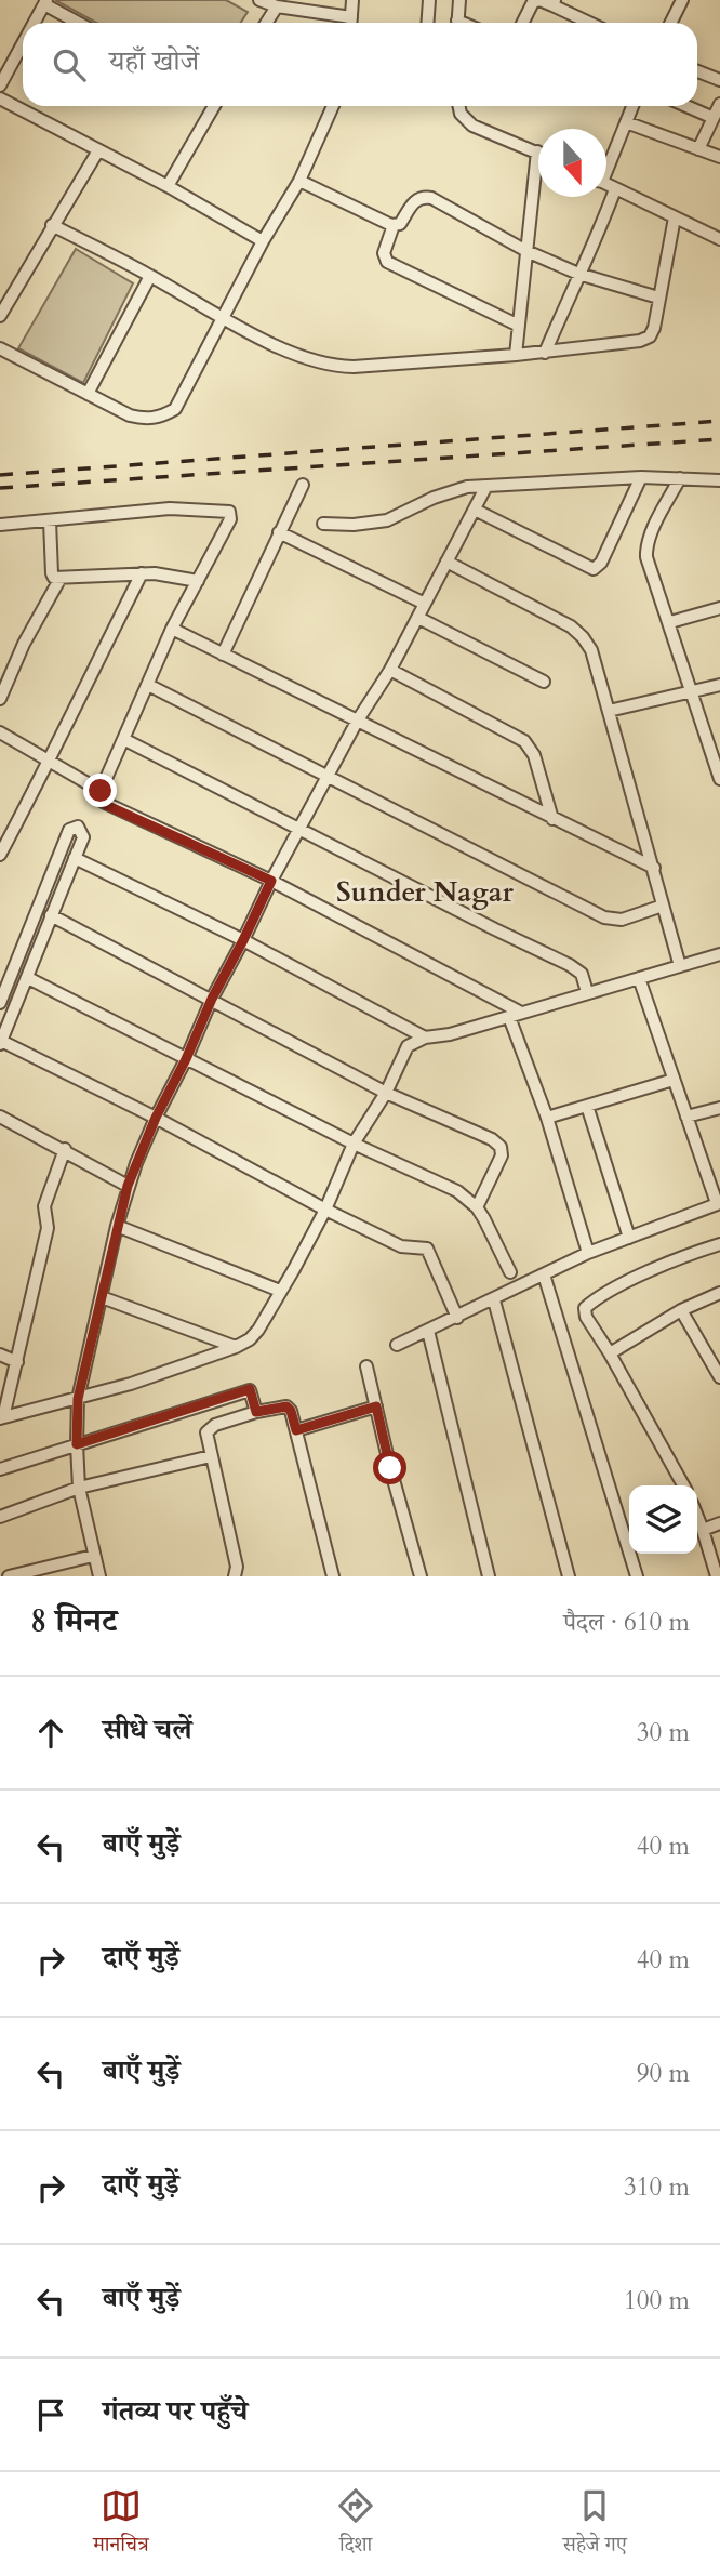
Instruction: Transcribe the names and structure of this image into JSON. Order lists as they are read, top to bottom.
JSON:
{
  "districts": ["Sunder Nagar"],
  "north": "bottom",
  "page": {
    "search": "यहाँ खोजें",
    "heading": ["8 मिनट", "पैदल · 610 m"],
    "list": [
      ["सीधे चलें", "30 m"],
      ["बाएँ मुड़ें", "40 m"],
      ["दाएँ मुड़ें", "40 m"],
      ["बाएँ मुड़ें", "90 m"],
      ["दाएँ मुड़ें", "310 m"],
      ["बाएँ मुड़ें", "100 m"],
      "गंतव्य पर पहुँचे"
    ],
    "nav": ["मानचित्र", "दिशा", "सहेजे गए"]
  }
}
